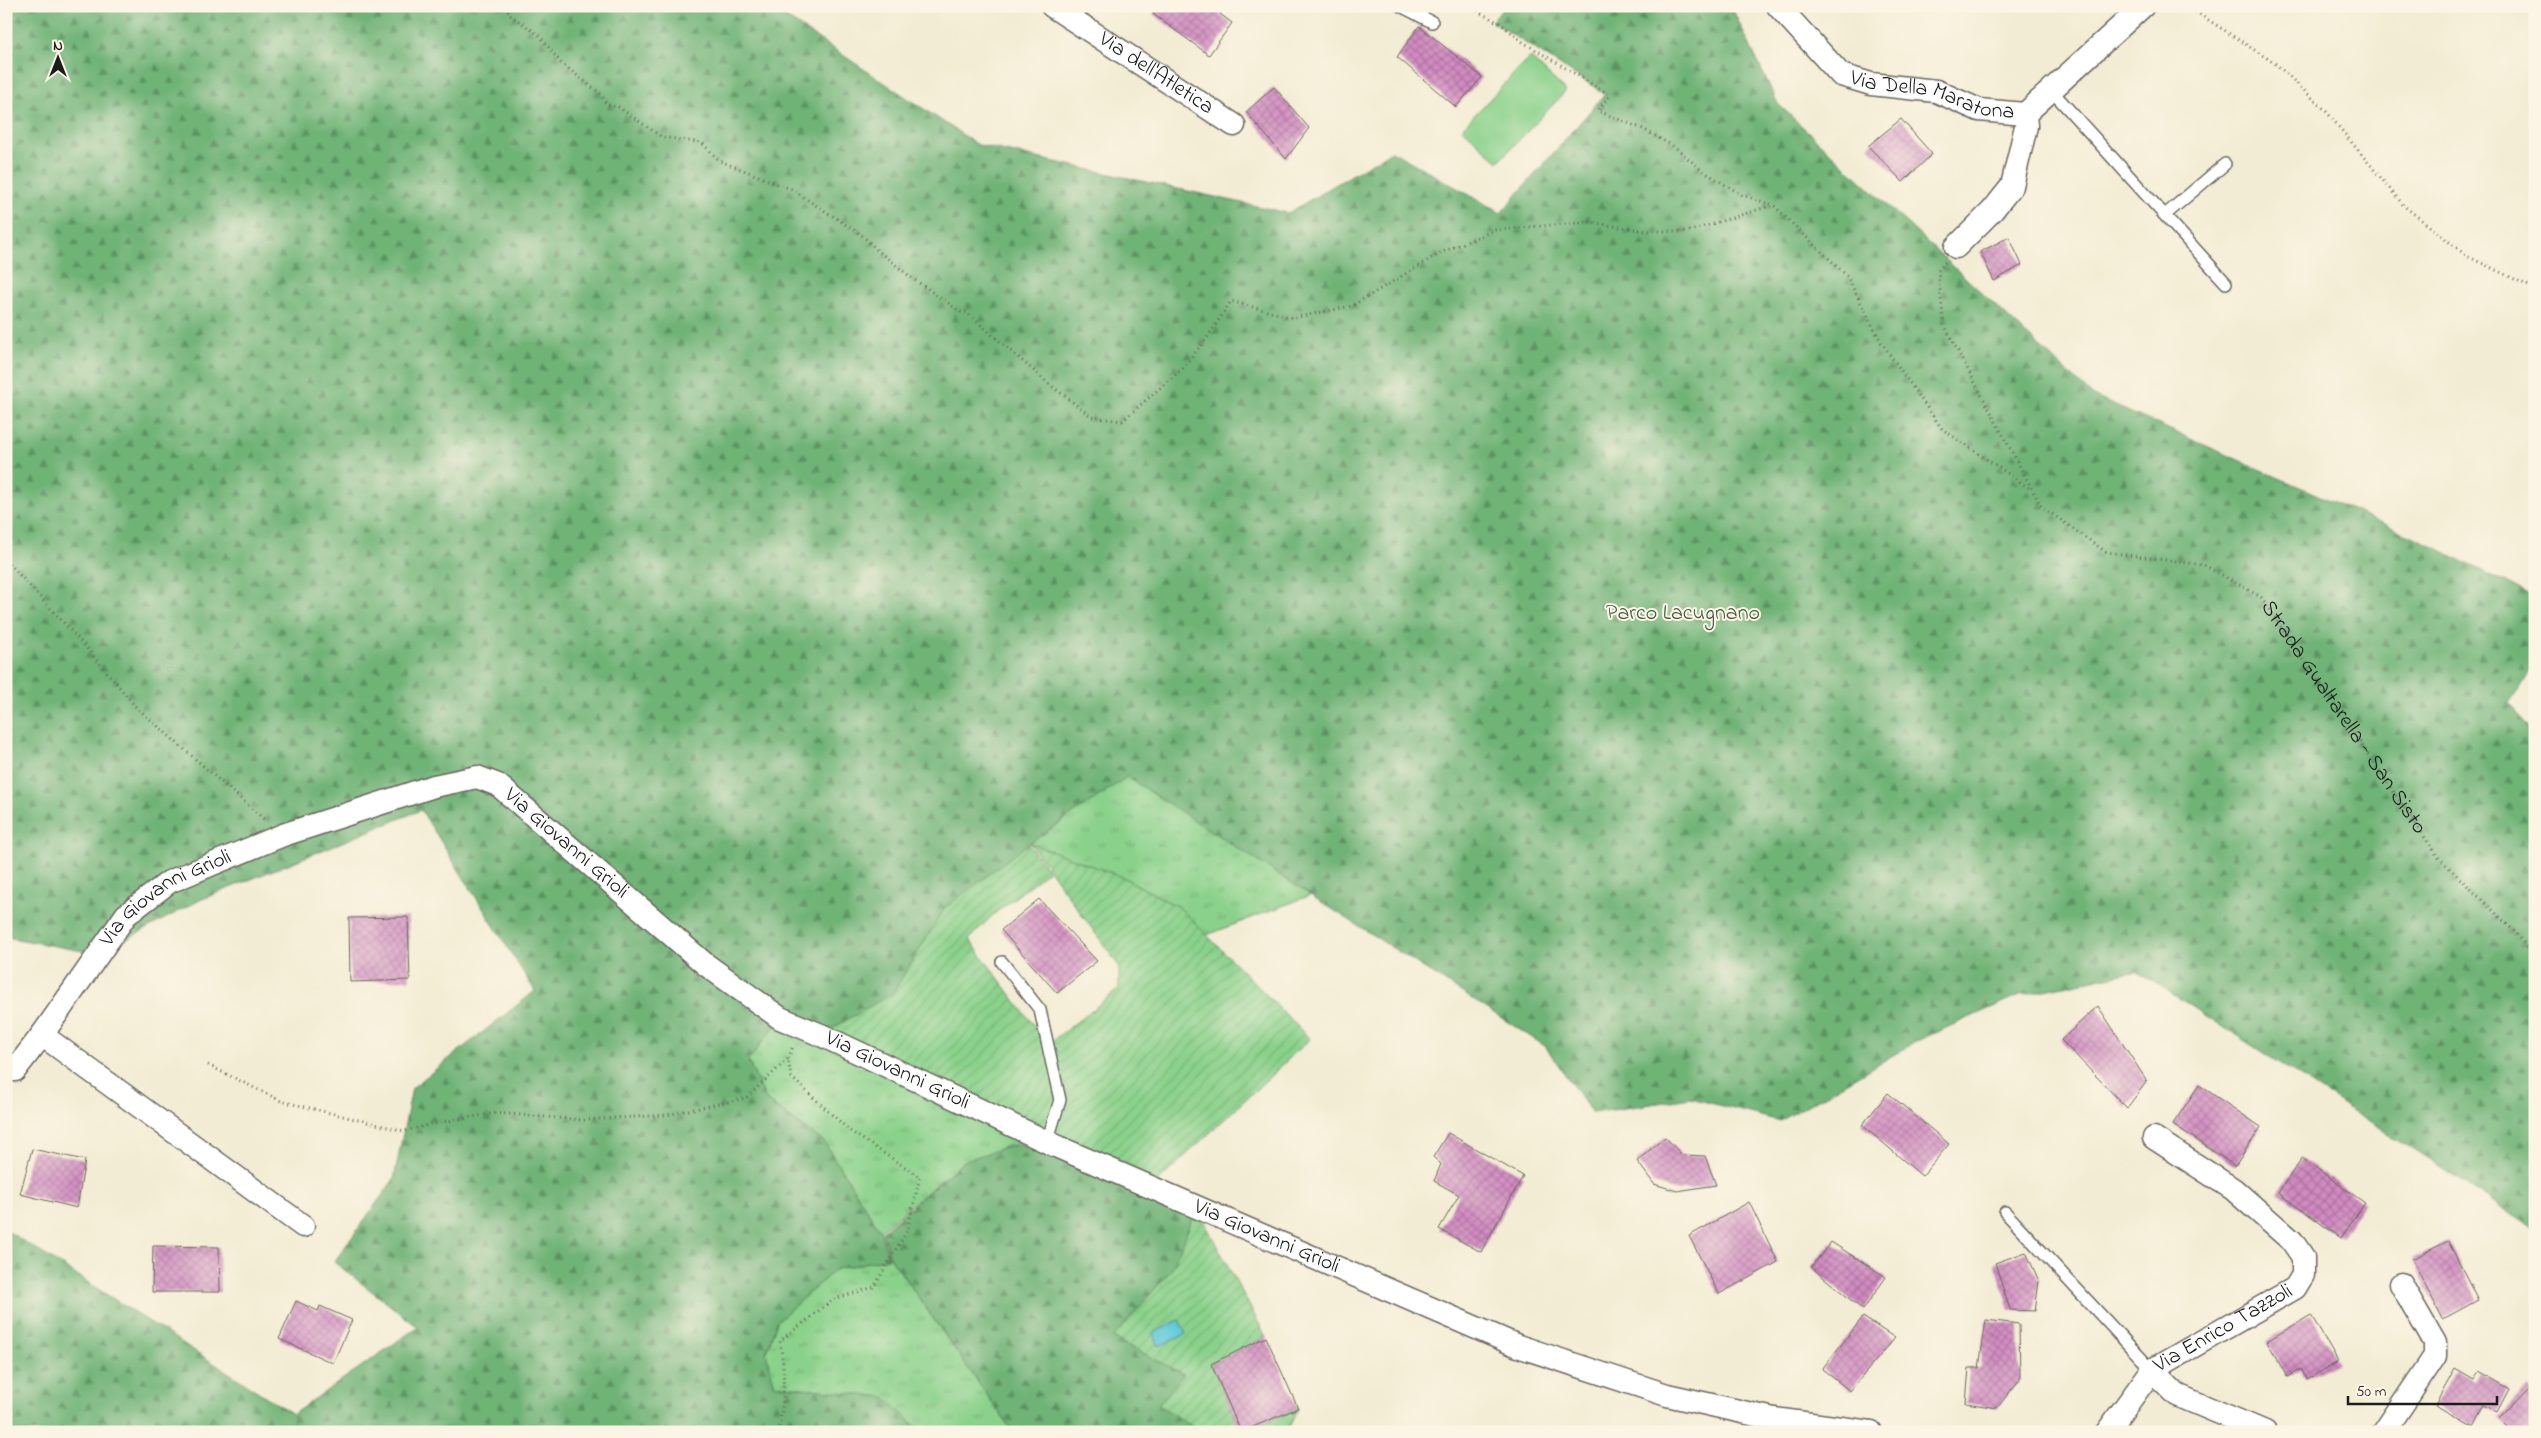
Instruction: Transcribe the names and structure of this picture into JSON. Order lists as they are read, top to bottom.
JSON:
{
  "streets": {
    "street": [
      "Via dell'Atletica",
      "Via Della Maratona",
      "Via Giovanni Grioli",
      "Via Enrico Tazzoli"
    ],
    "path": ["Strada Gualtarella - San Sisto"]
  },
  "parks": ["Parco Lacugnano"],
  "scale_bar": "50 m",
  "north": "top"
}
